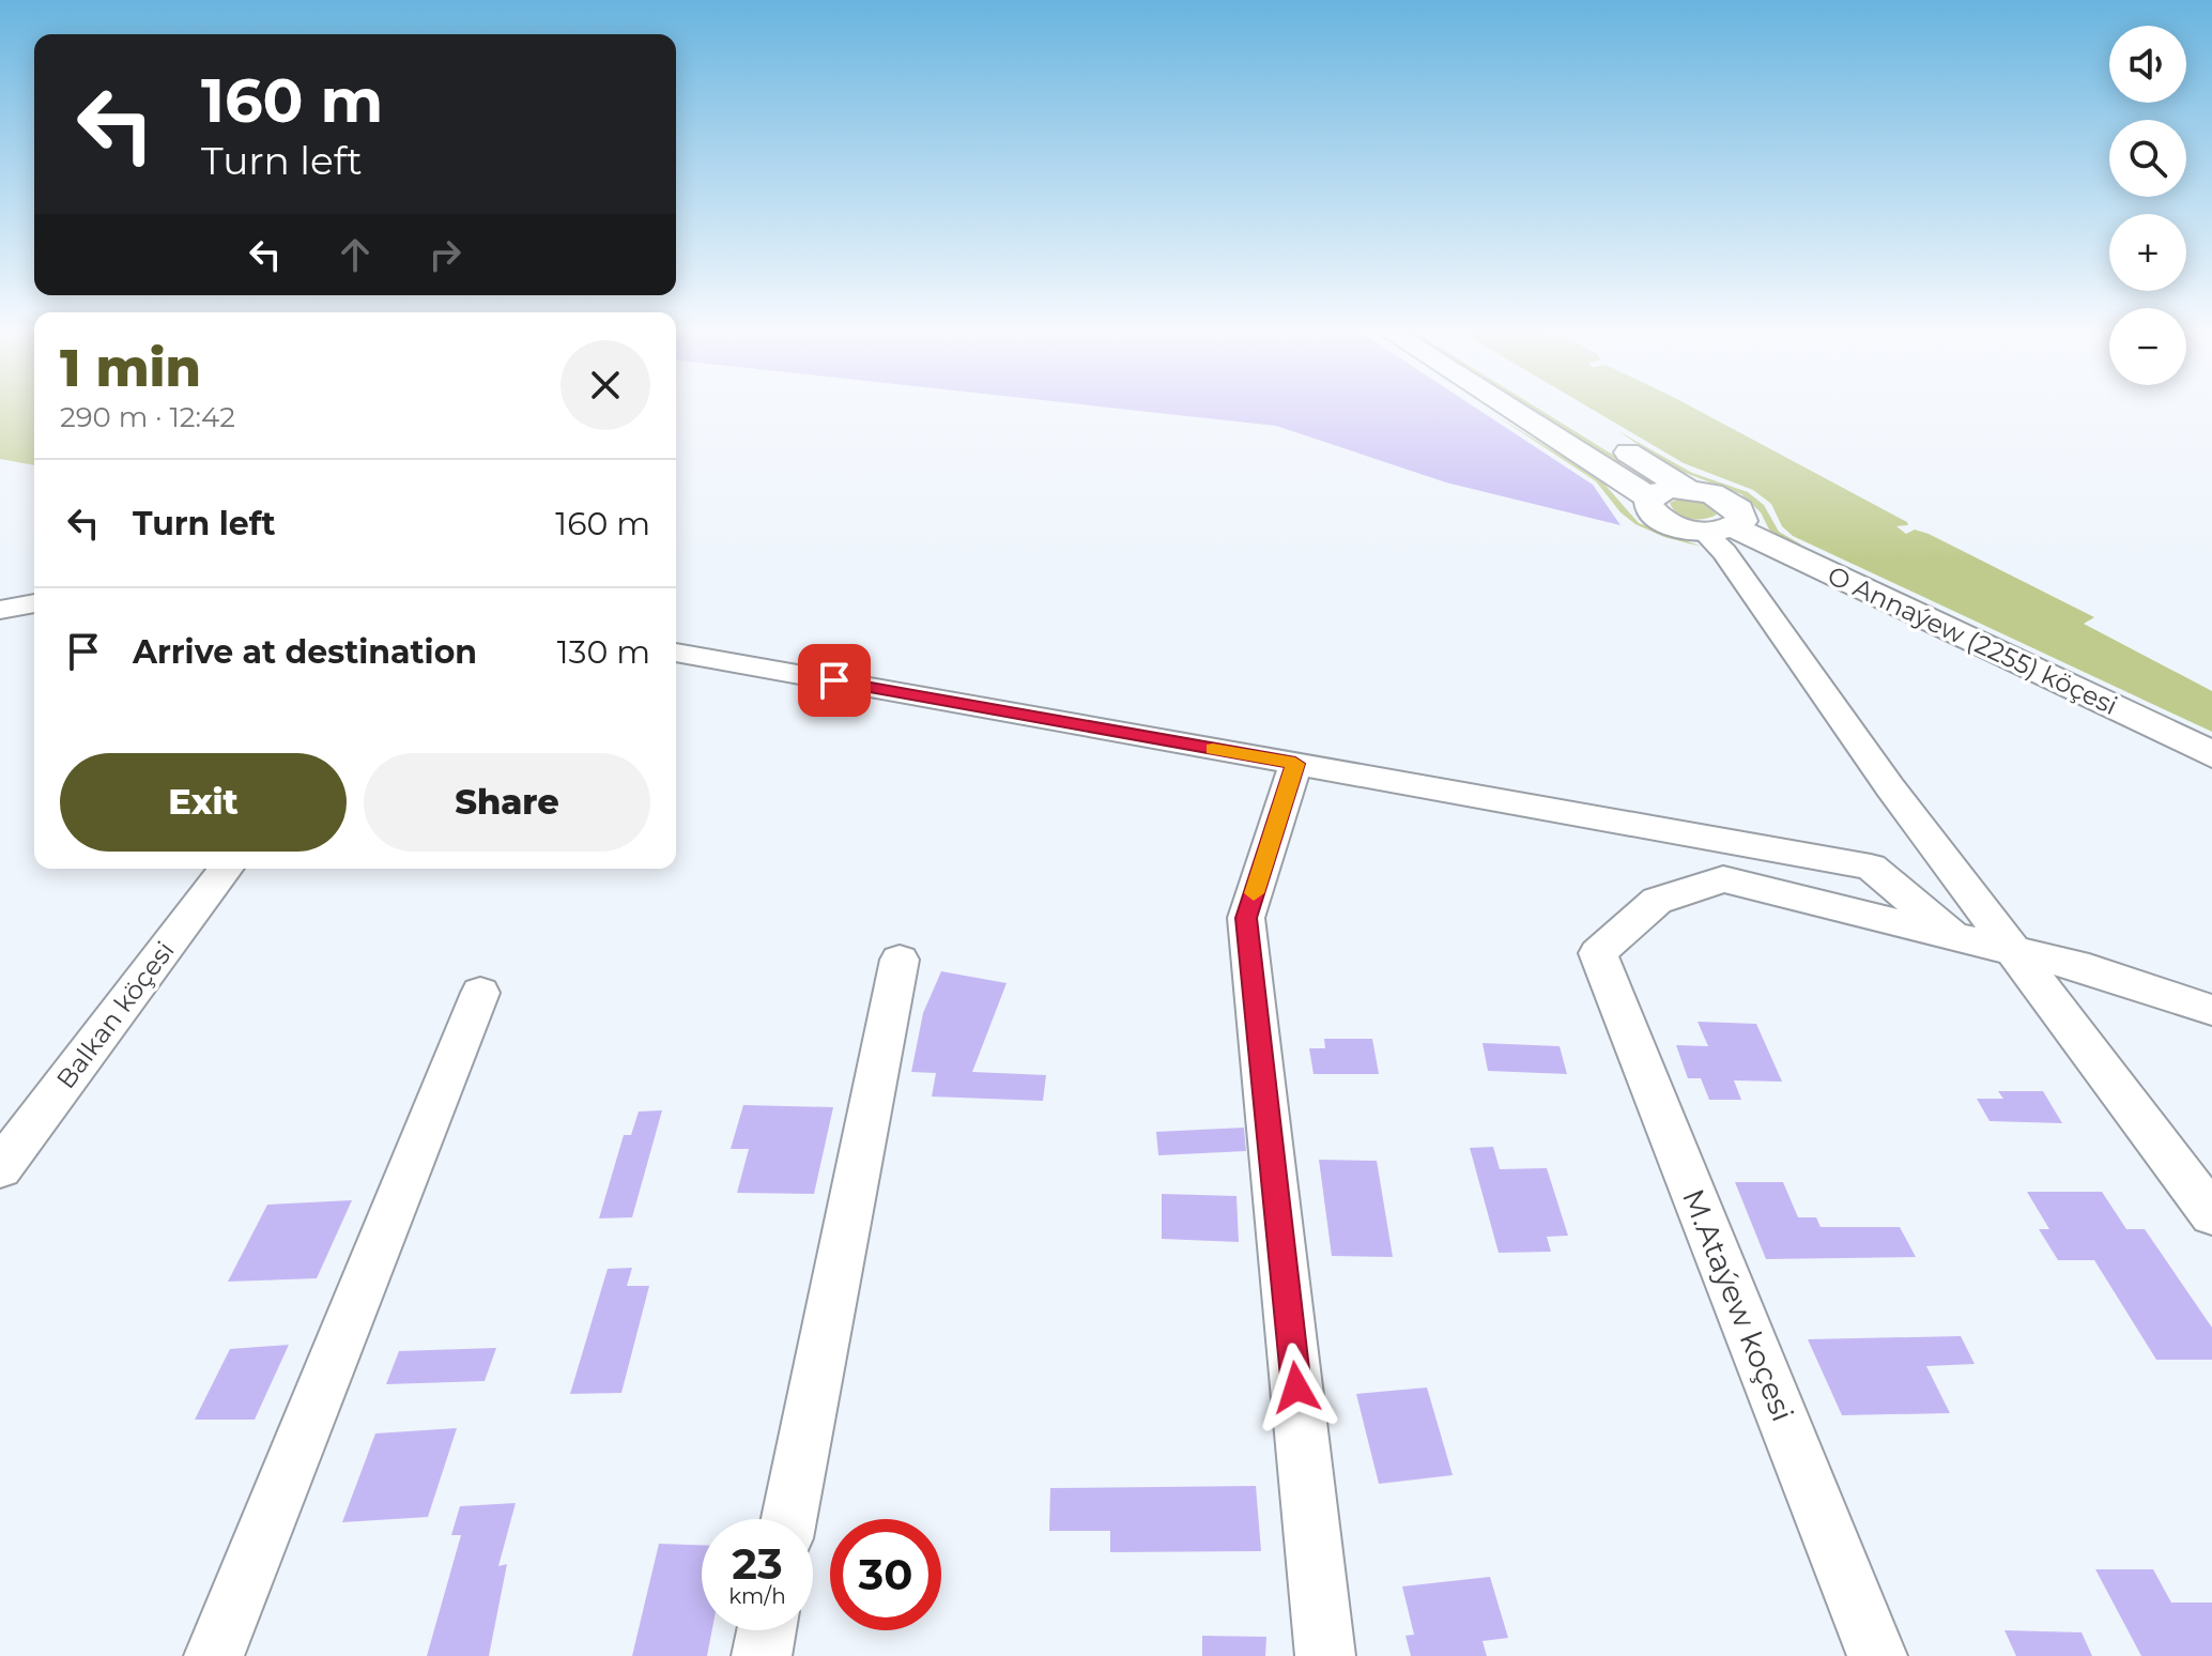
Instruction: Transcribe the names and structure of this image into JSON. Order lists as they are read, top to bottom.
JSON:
{
  "streets": {
    "main road": ["O Annaýew (2255) köçesi"],
    "street": ["Balkan köçesi", "M.Ataýew koçesi"]
  },
  "page": {
    "map_buttons": ["+", "−"],
    "turn": ["160 m", "Turn left"],
    "heading": ["1 min", "290 m · 12:42"],
    "list": [
      {
        "name": "Turn left",
        "value": "160 m"
      },
      {
        "name": "Arrive at destination",
        "value": "130 m"
      }
    ],
    "buttons": ["Exit", "Share"],
    "speed": "23 km/h",
    "limit": "30"
  }
}
